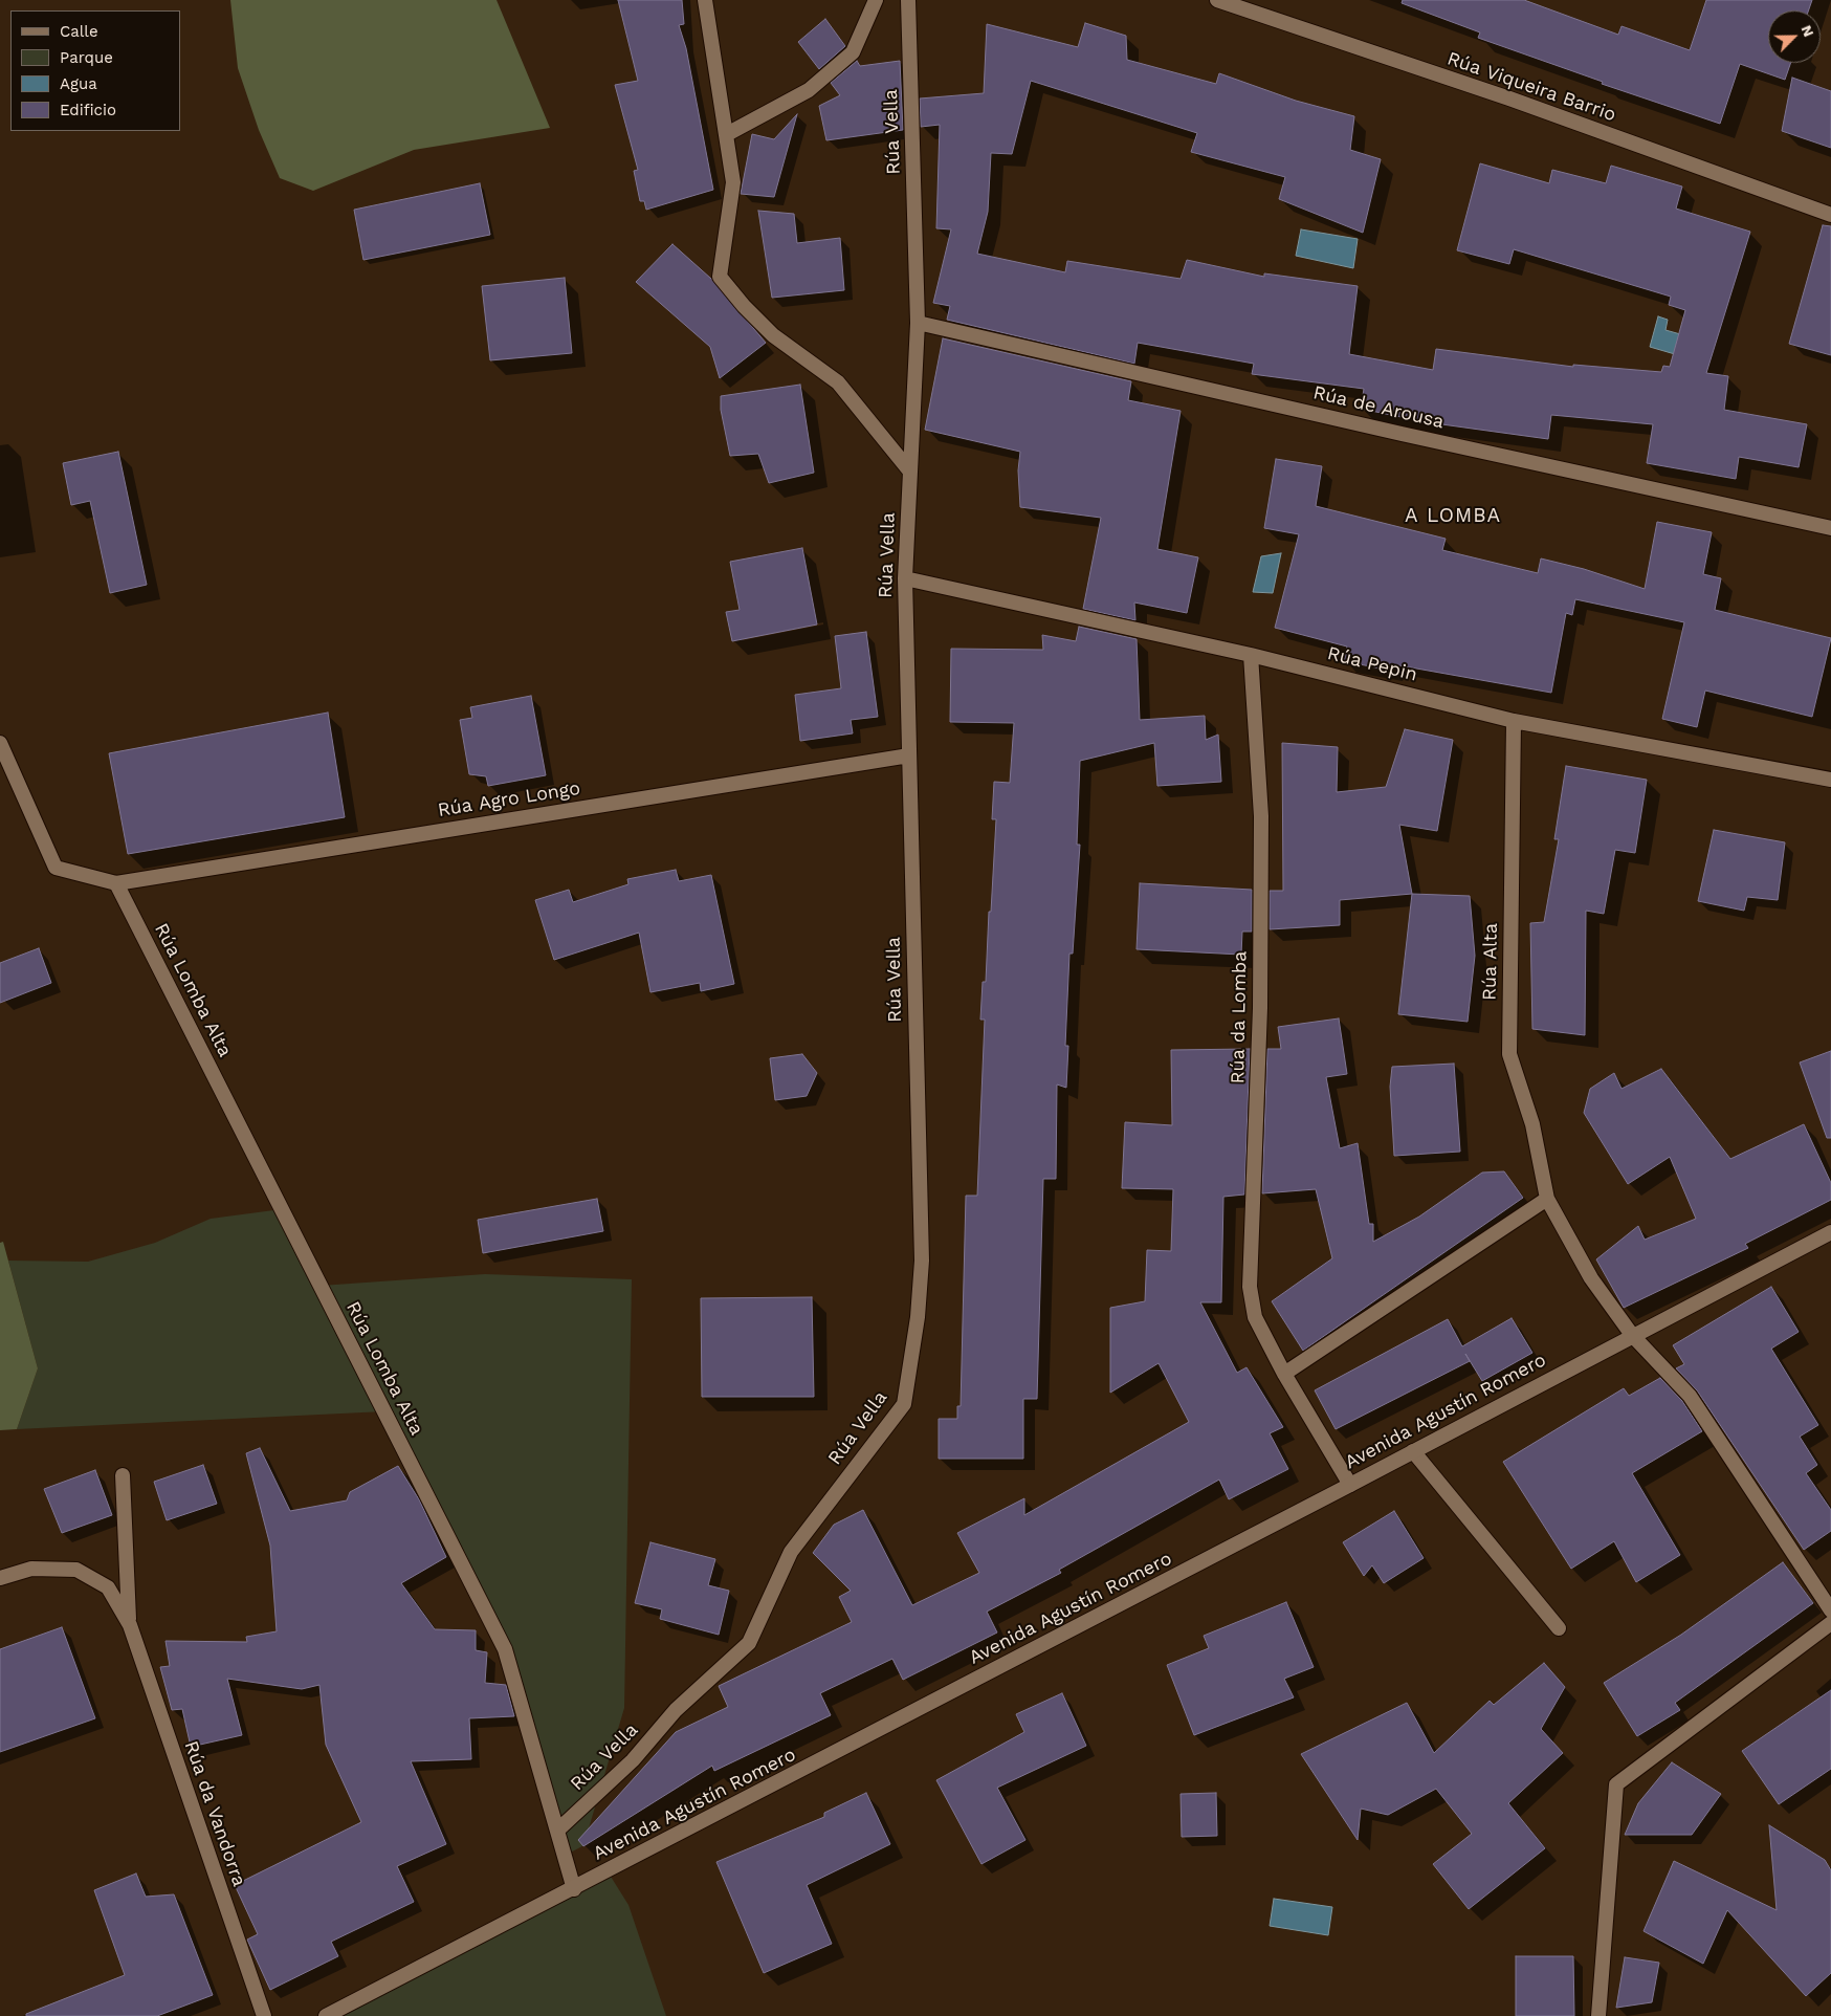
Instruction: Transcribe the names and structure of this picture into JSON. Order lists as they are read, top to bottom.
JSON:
{
  "streets": {
    "street": [
      "Rúa Viqueira Barrio",
      "Rúa Vella",
      "Rúa de Arousa",
      "Rúa Pepin",
      "Rúa Agro Longo",
      "Rúa Alta",
      "Rúa Lomba Alta",
      "Rúa da Lomba",
      "Avenida Agustín Romero",
      "Rúa da Vandorra"
    ]
  },
  "crossings": [
    ["Rúa Vella", "Rúa de Arousa"],
    ["Rúa Vella", "Rúa Pepin"],
    ["Rúa Vella", "Rúa Agro Longo"],
    ["Rúa Vella", "Rúa Lomba Alta"],
    ["Rúa Pepin", "Rúa Alta"],
    ["Rúa Pepin", "Rúa da Lomba"],
    ["Rúa Agro Longo", "Rúa Lomba Alta"],
    ["Rúa Lomba Alta", "Avenida Agustín Romero"],
    ["Rúa da Lomba", "Avenida Agustín Romero"]
  ],
  "districts": ["A LOMBA"],
  "legend": [
    "Calle",
    "Parque",
    "Agua",
    "Edificio"
  ],
  "north": "top right"
}
